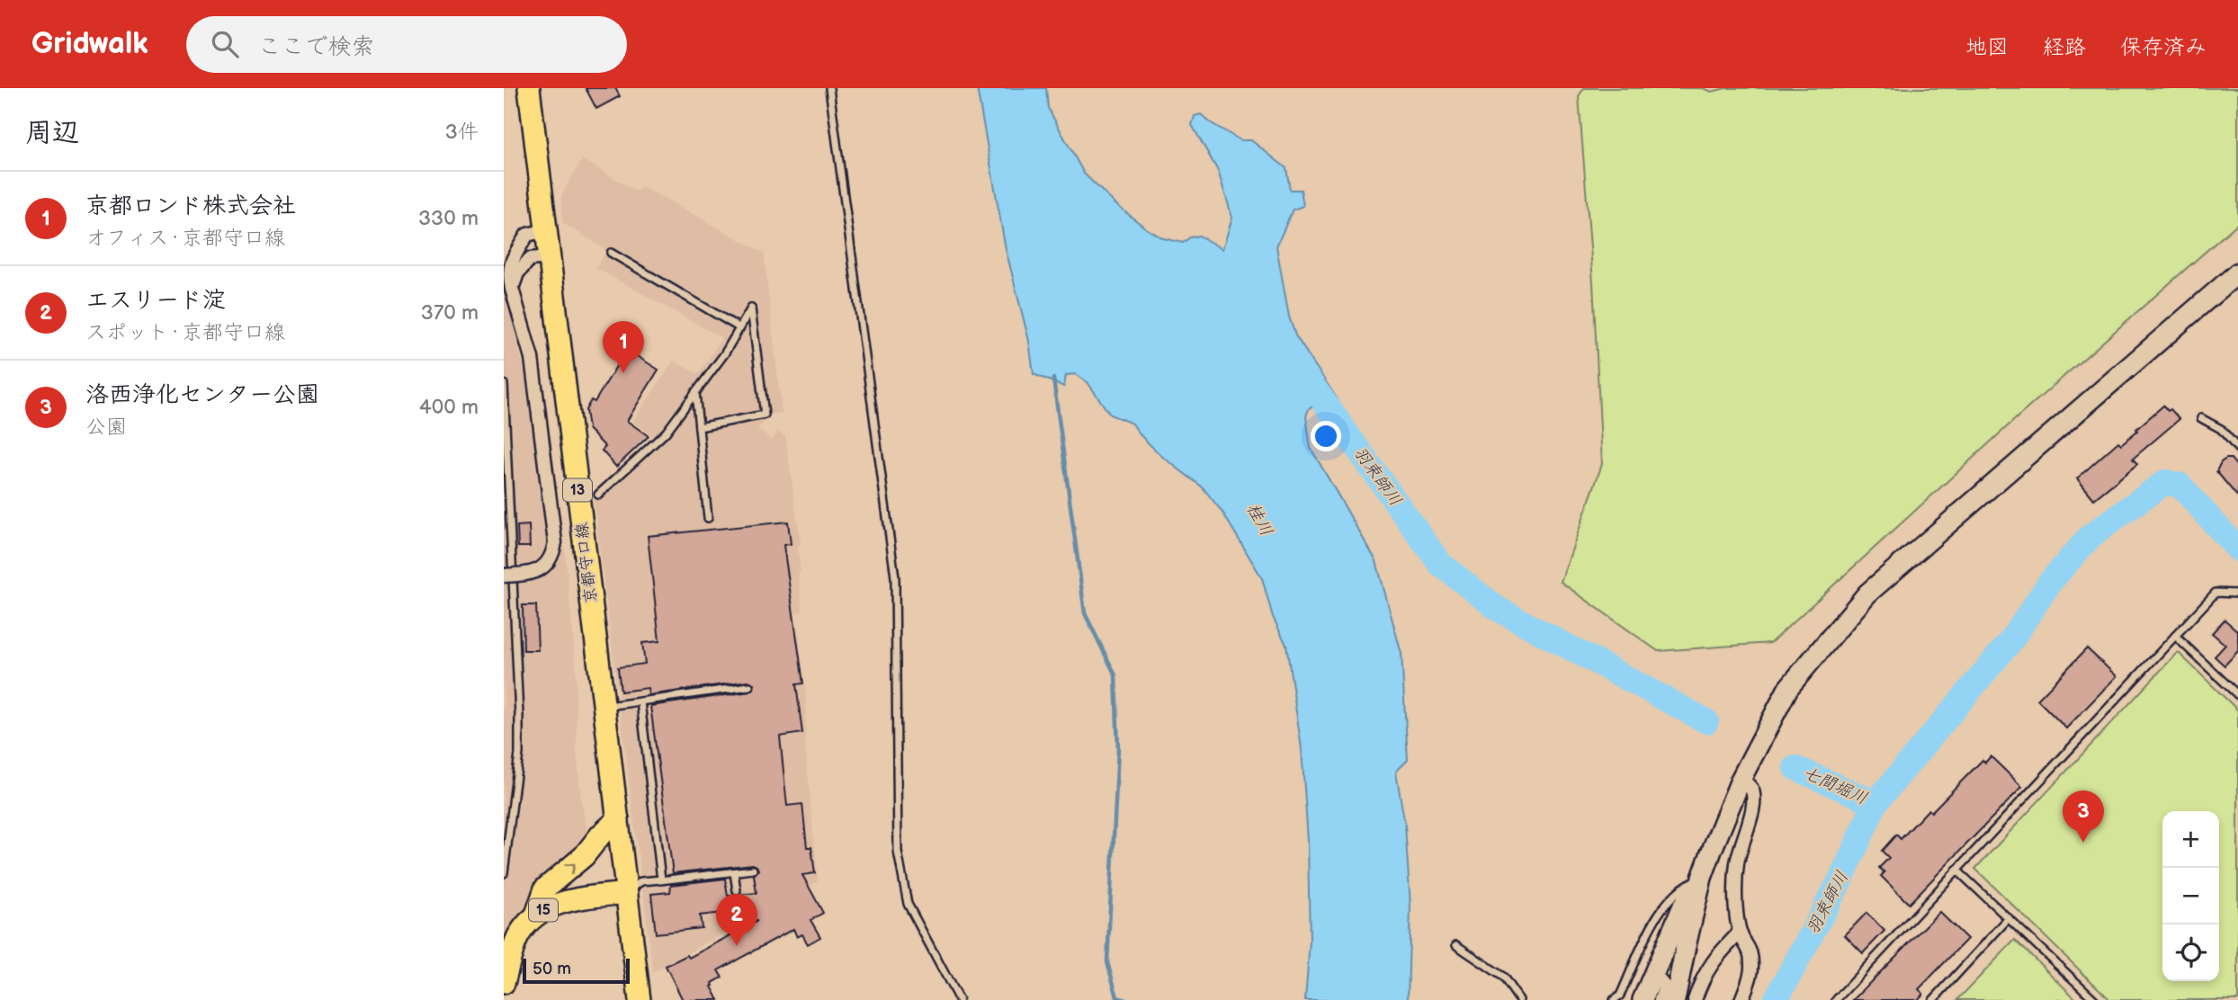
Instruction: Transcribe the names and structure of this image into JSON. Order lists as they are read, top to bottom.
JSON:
{
  "streets": {
    "main road": ["13", "京都守口線", "15"]
  },
  "crossings": [
    ["京都守口線", "15"]
  ],
  "water": ["羽束師川", "桂川", "七間堀川"],
  "scale_bar": "50 m",
  "page": {
    "header": "Gridwalk",
    "search": "ここで検索",
    "nav": ["地図", "経路", "保存済み"],
    "heading": ["周辺", "3件"],
    "list": [
      {
        "mark": "1",
        "name": "京都ロンド株式会社",
        "note": "オフィス · 京都守口線",
        "value": "330 m"
      },
      {
        "mark": "2",
        "name": "エスリード淀",
        "note": "スポット · 京都守口線",
        "value": "370 m"
      },
      {
        "mark": "3",
        "name": "洛西浄化センター公園",
        "note": "公園",
        "value": "400 m"
      }
    ],
    "pins": ["1", "3", "2"],
    "map_buttons": ["+", "−"],
    "scale": "50 m"
  }
}
